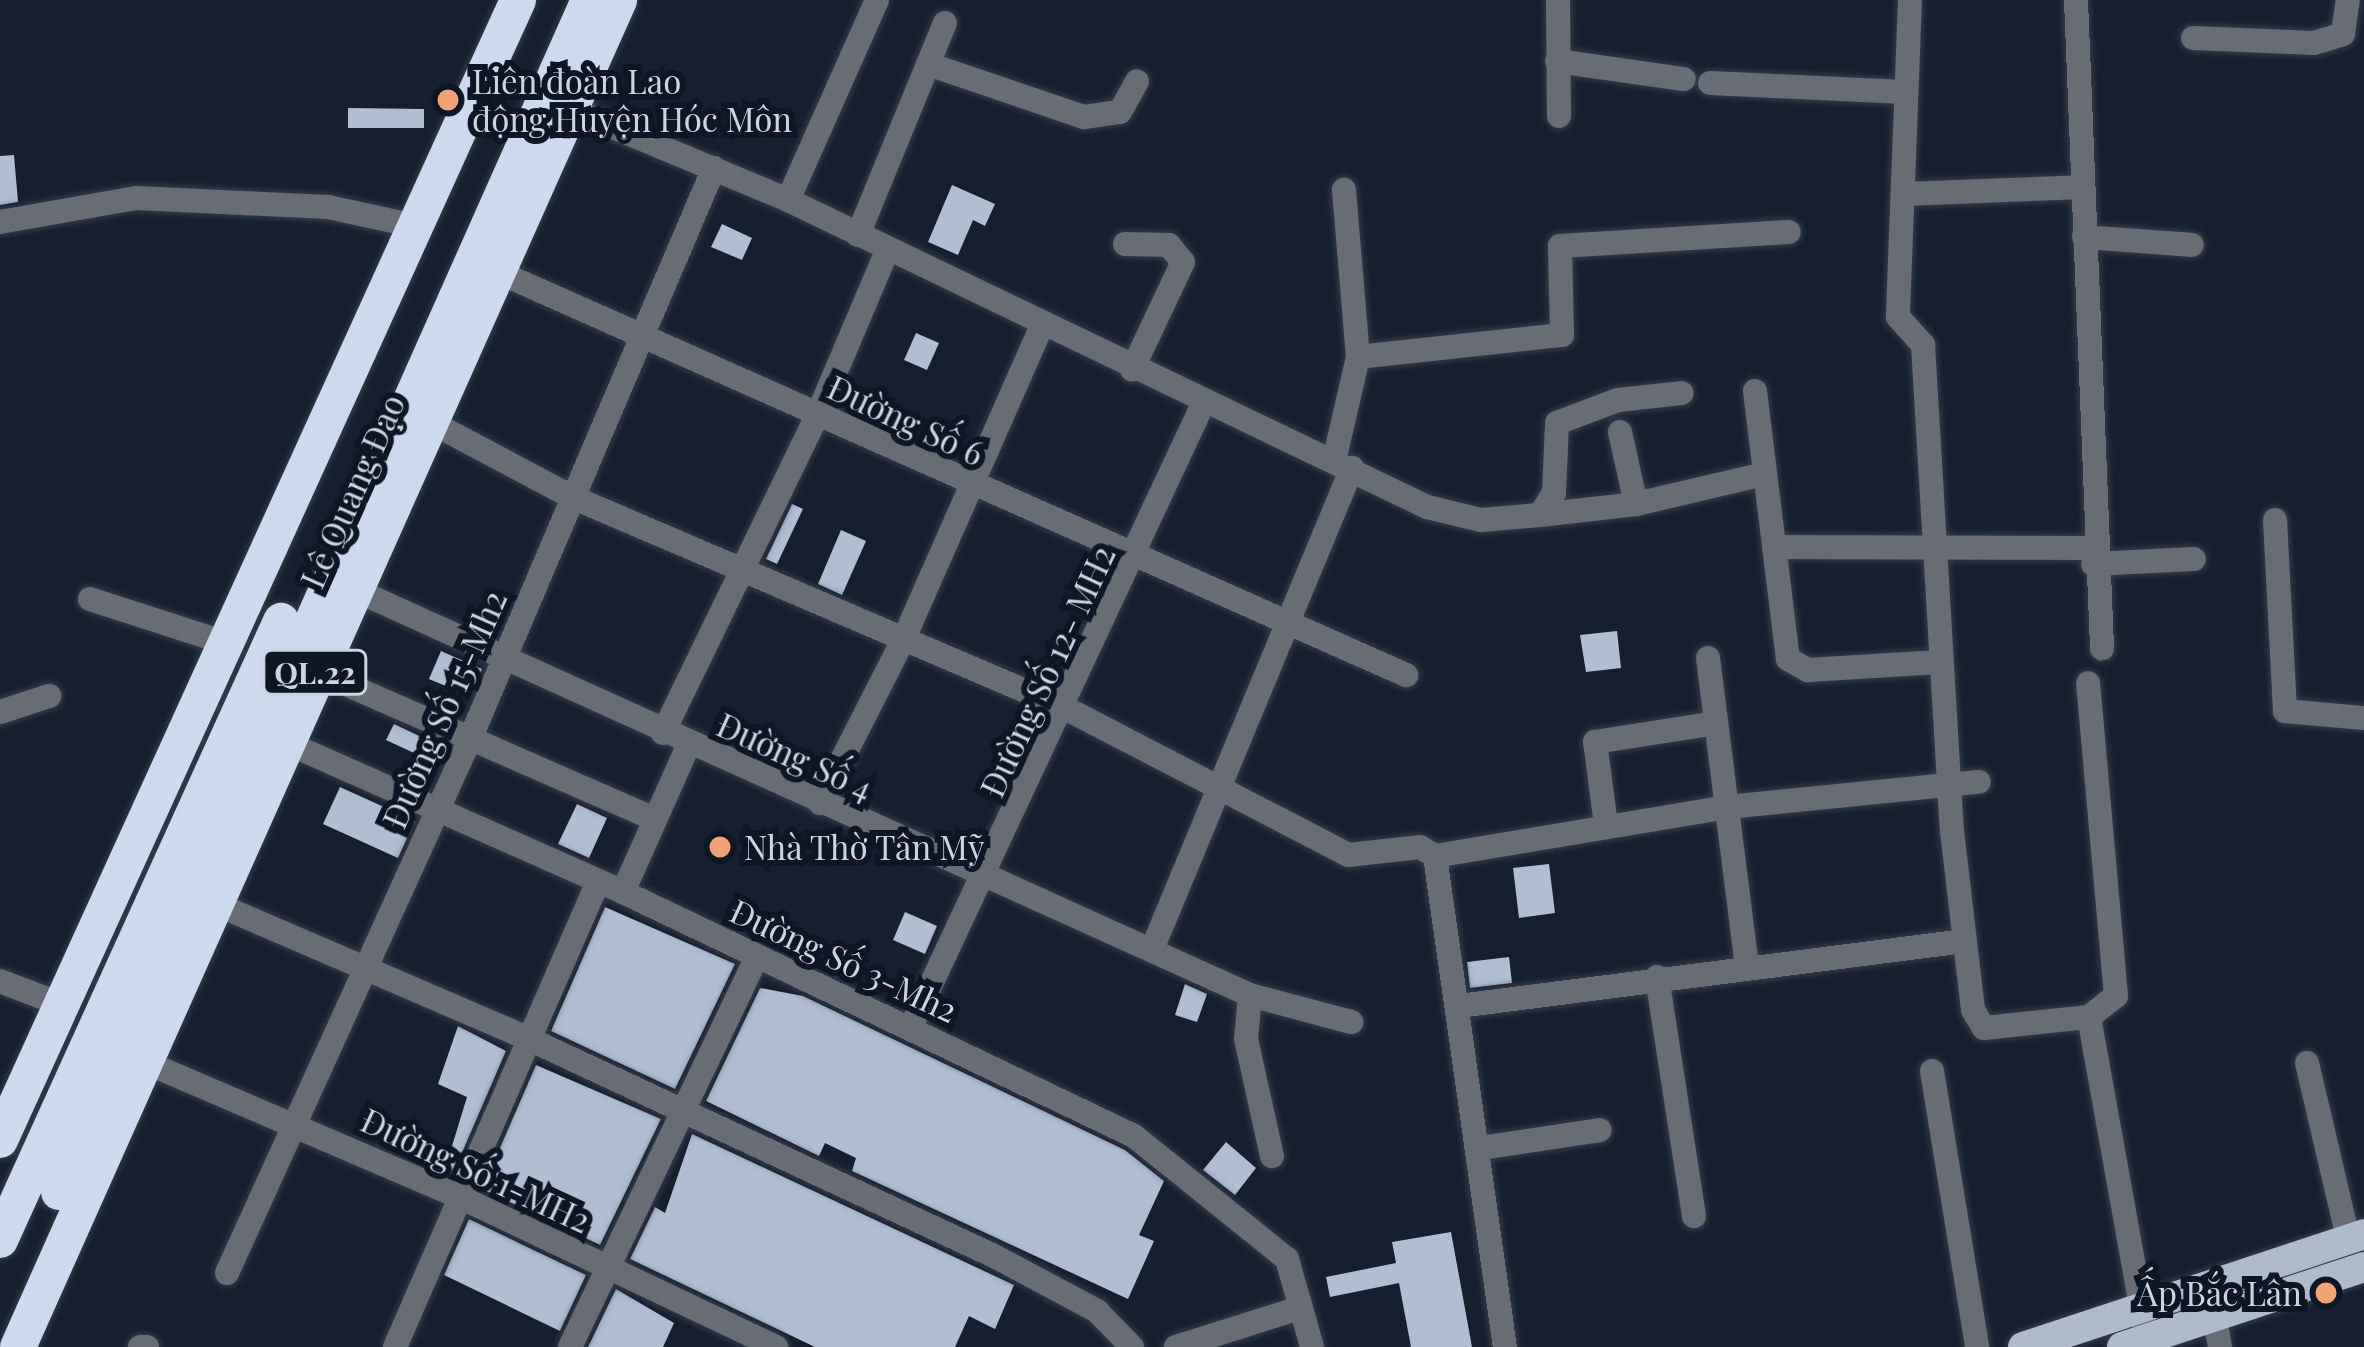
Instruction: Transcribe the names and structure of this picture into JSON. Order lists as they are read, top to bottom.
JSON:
{
  "streets": {
    "highway": ["Lê Quang Đạo", "QL.22"],
    "street": [
      "Đường Số 6",
      "Đường Số 12- MH2",
      "Đường Số 15-Mh2",
      "Đường Số 4",
      "Đường Số 3-Mh2",
      "Đường Số 1-MH2"
    ]
  },
  "crossings": [
    ["Đường Số 6", "Lê Quang Đạo"],
    ["Đường Số 6", "Đường Số 12- MH2"],
    ["Đường Số 6", "Đường Số 15-Mh2"],
    ["Lê Quang Đạo", "Đường Số 4"],
    ["Lê Quang Đạo", "Đường Số 3-Mh2"],
    ["Lê Quang Đạo", "Đường Số 1-MH2"],
    ["Đường Số 12- MH2", "Đường Số 4"],
    ["Đường Số 12- MH2", "Đường Số 3-Mh2"],
    ["Đường Số 15-Mh2", "Đường Số 4"],
    ["Đường Số 15-Mh2", "Đường Số 3-Mh2"],
    ["Đường Số 15-Mh2", "Đường Số 1-MH2"]
  ],
  "places": ["Liên đoàn Lao động Huyện Hóc Môn", "Nhà Thờ Tân Mỹ", "Ấp Bắc Lân"]
}
